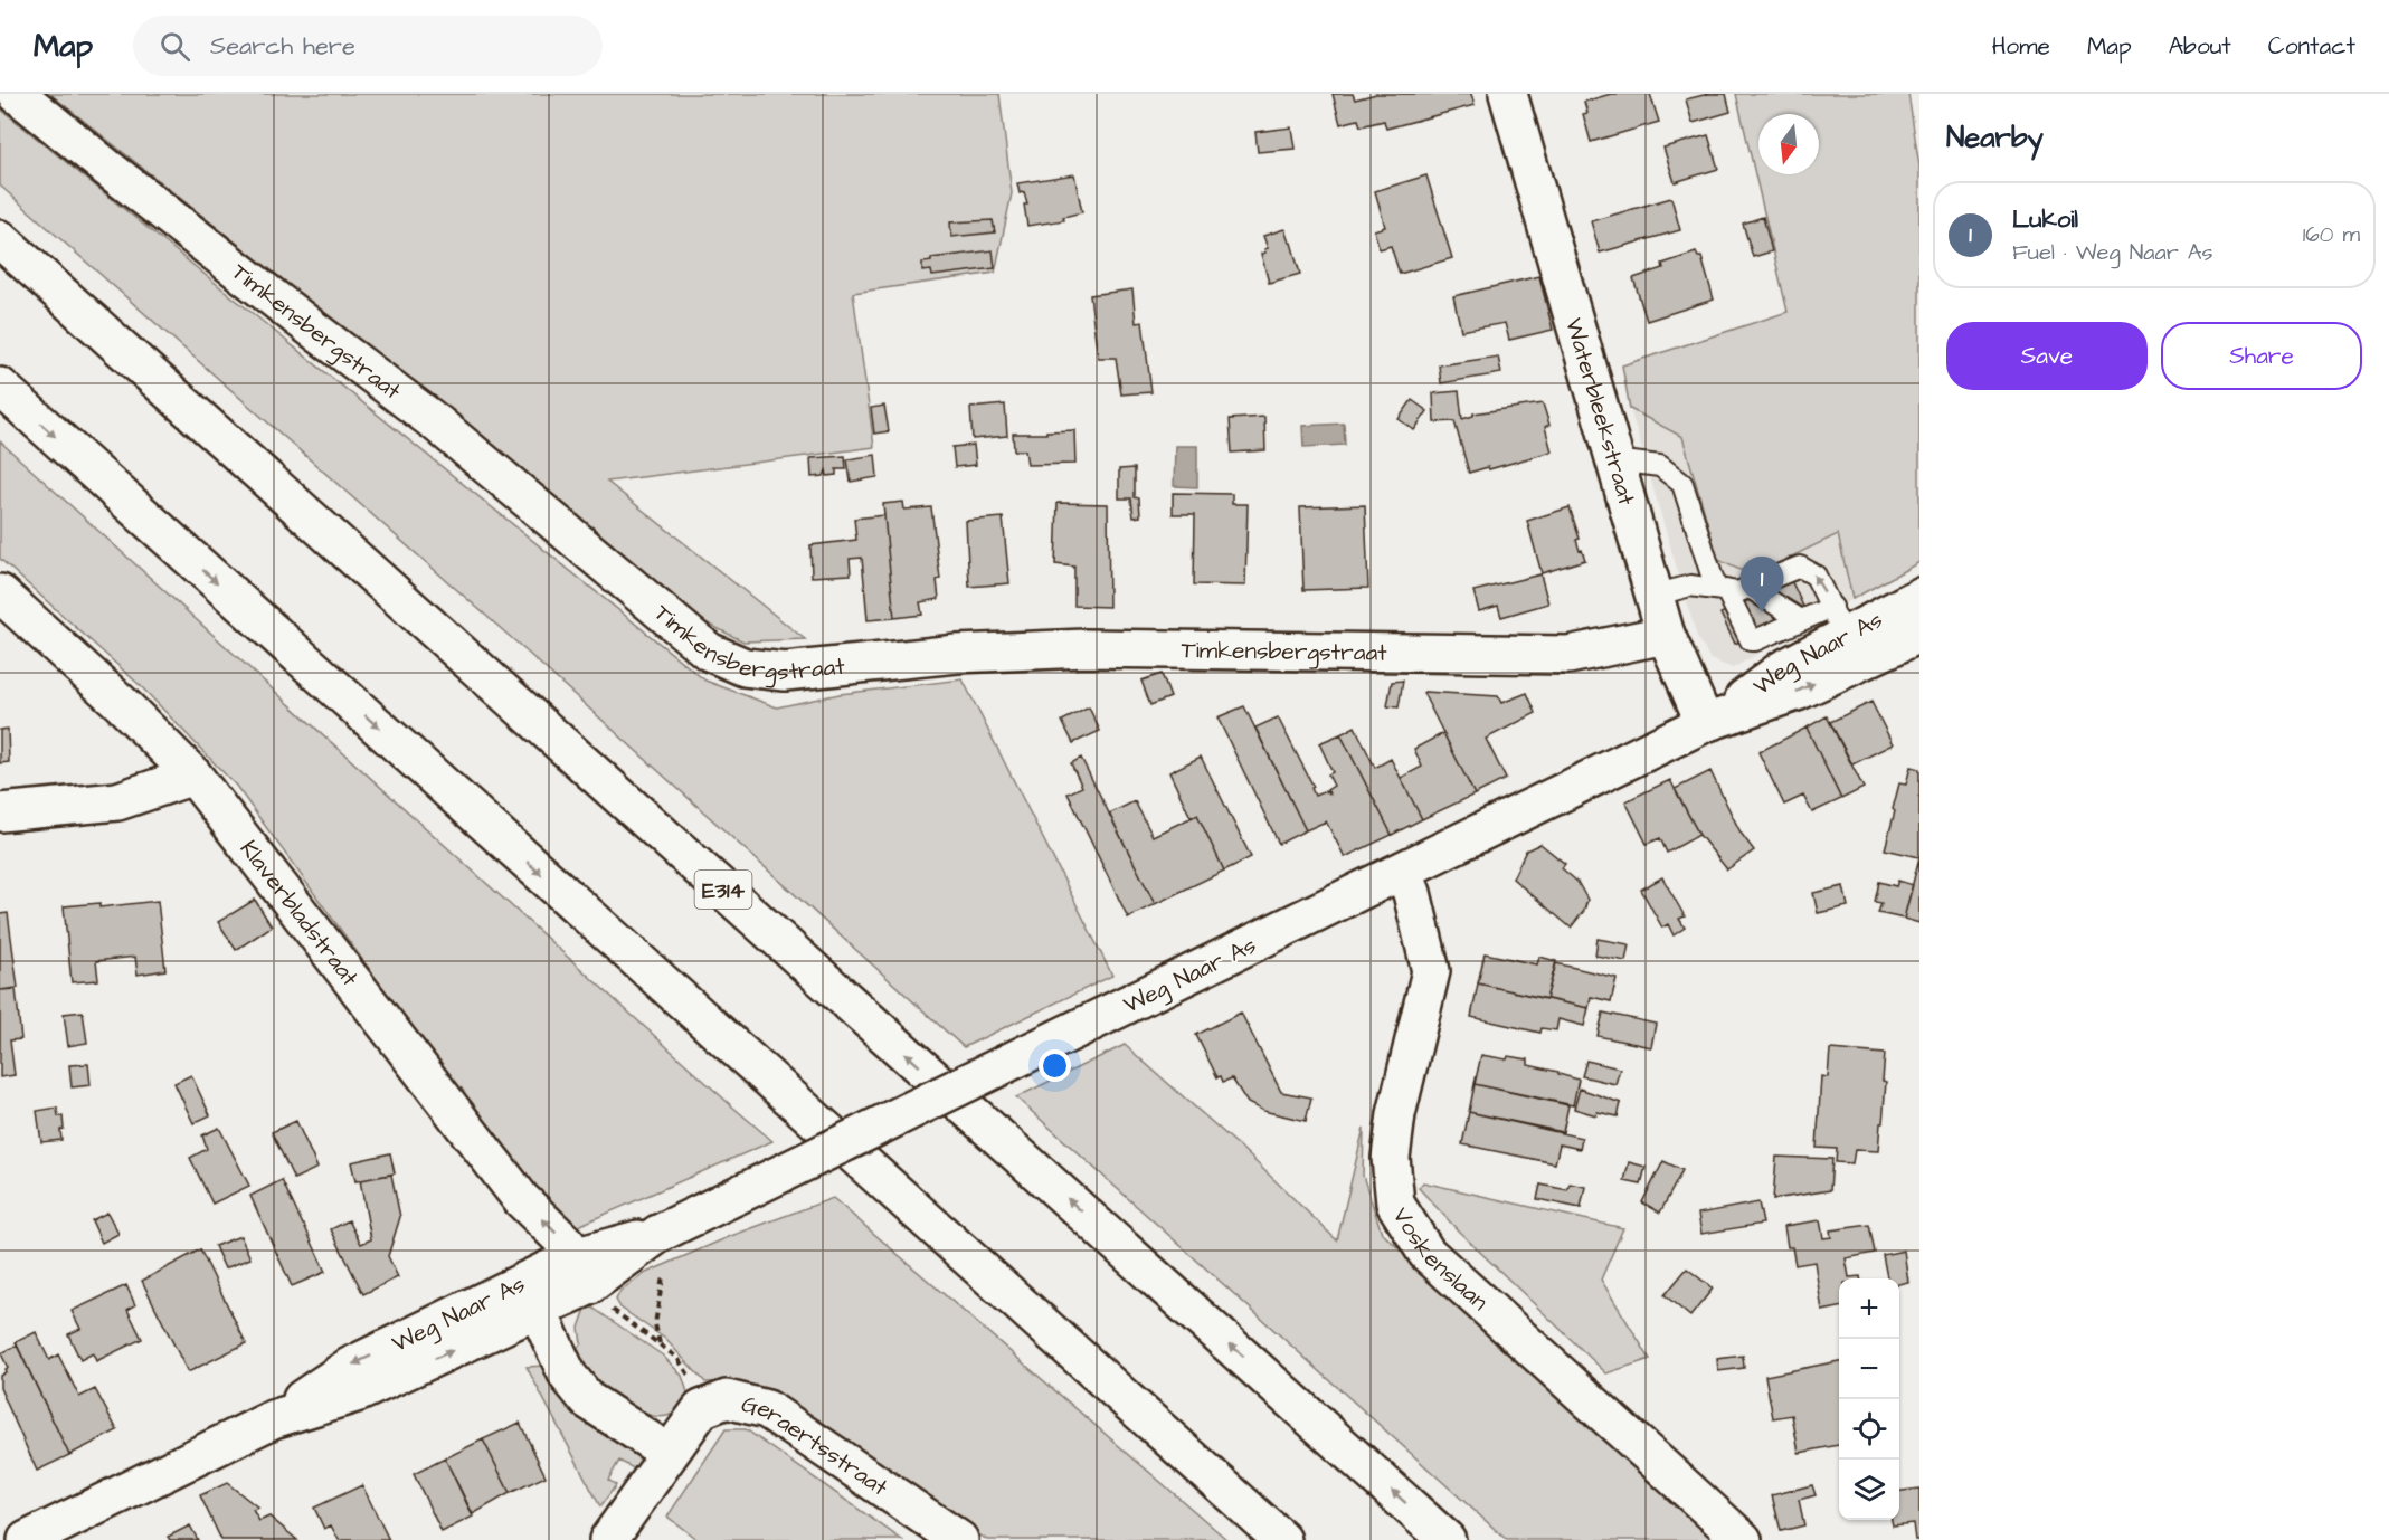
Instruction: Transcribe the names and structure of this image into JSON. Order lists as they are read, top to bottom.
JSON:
{
  "streets": {
    "main road": [
      "Timkensbergstraat",
      "Waterbleekstraat",
      "Weg Naar As",
      "E314",
      "Klaverbladstraat",
      "Voskenslaan",
      "Geraertsstraat"
    ]
  },
  "crossings": [
    ["Timkensbergstraat", "Waterbleekstraat"],
    ["Waterbleekstraat", "Weg Naar As"],
    ["Weg Naar As", "Klaverbladstraat"],
    ["Weg Naar As", "Voskenslaan"]
  ],
  "north": "bottom",
  "page": {
    "header": "Map",
    "search": "Search here",
    "nav": [
      "Home",
      "Map",
      "About",
      "Contact"
    ],
    "heading": "Nearby",
    "list": [
      {
        "mark": "1",
        "name": "Lukoil",
        "note": "Fuel · Weg Naar As",
        "value": "160 m"
      }
    ],
    "buttons": ["Save", "Share"],
    "pins": "1",
    "map_buttons": ["+", "−"]
  }
}
